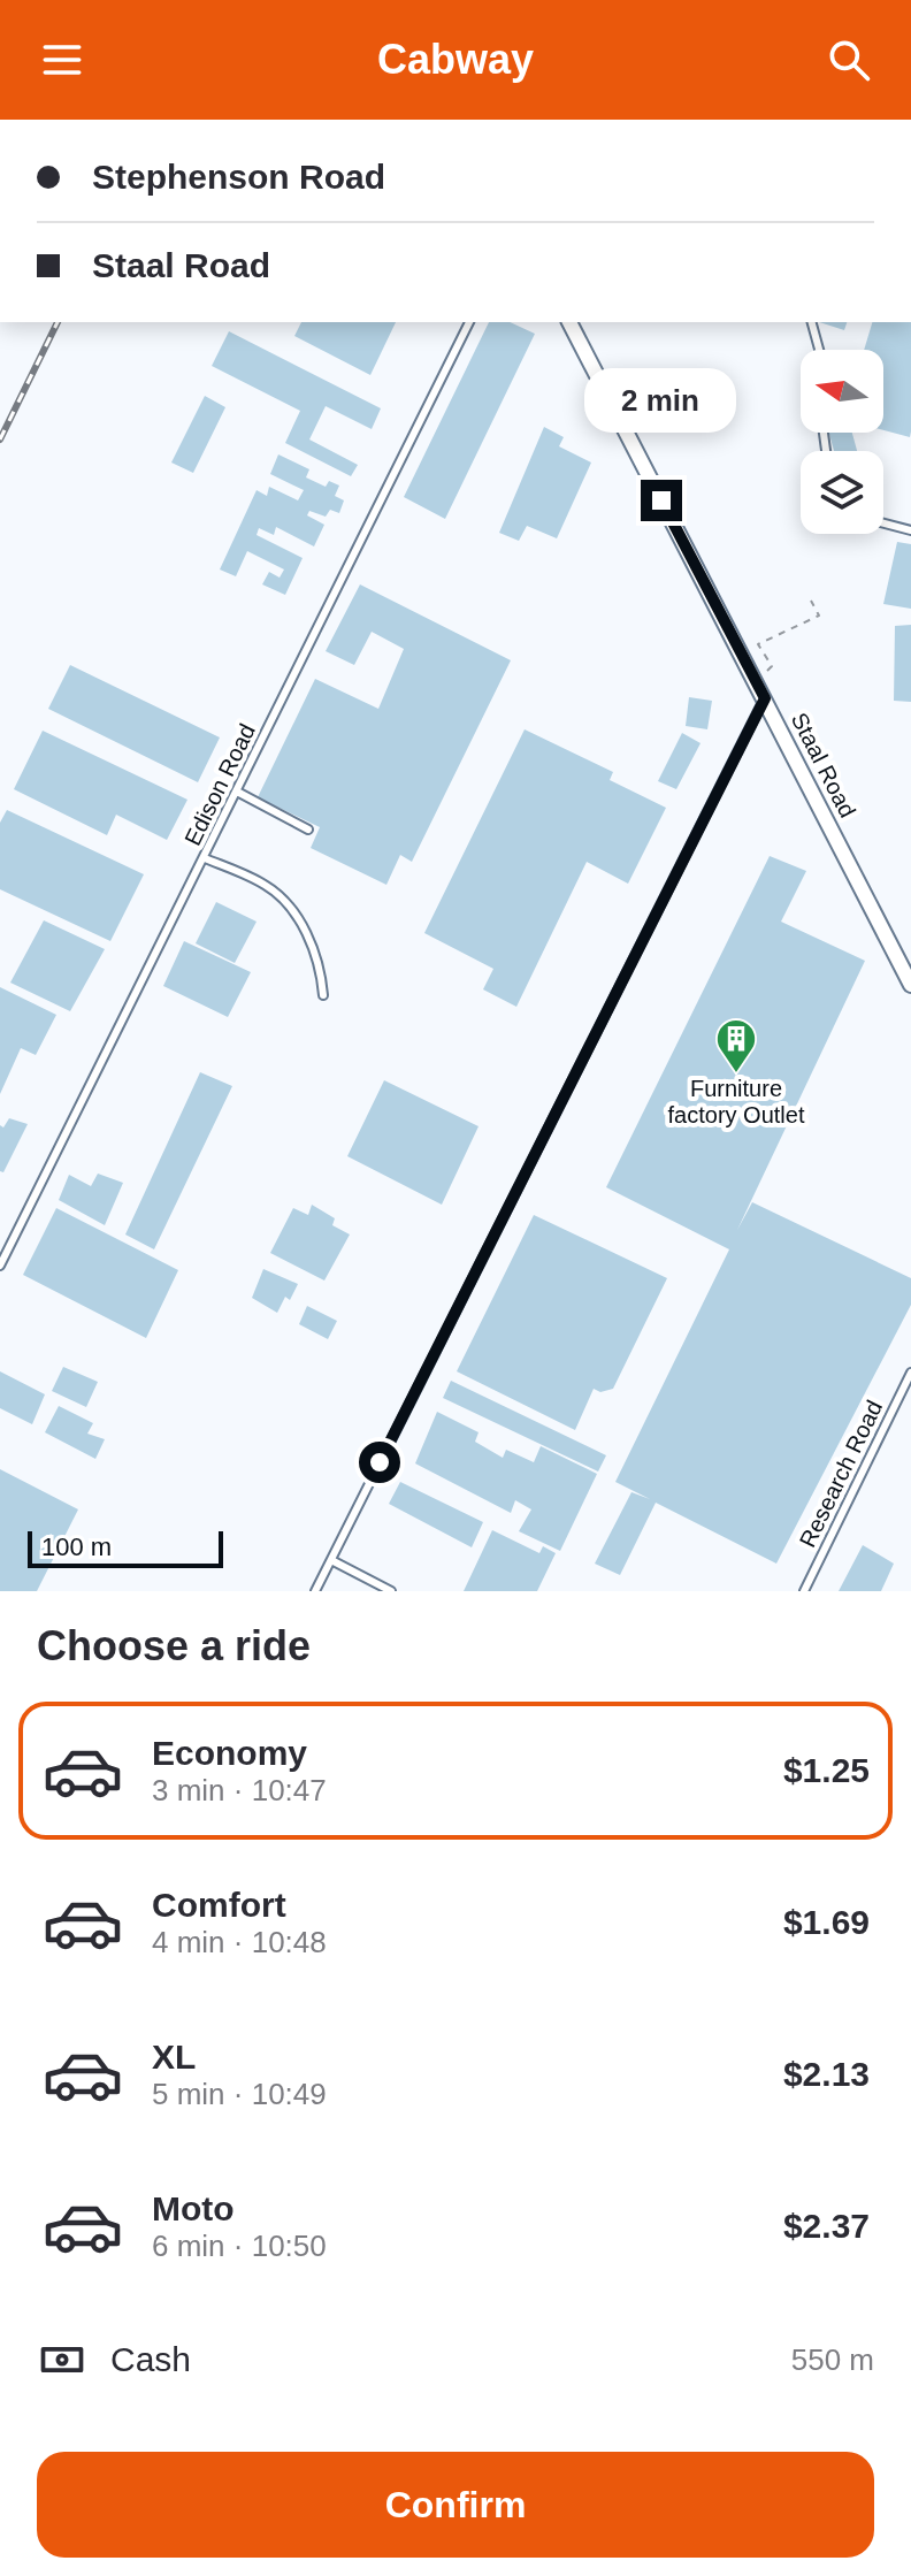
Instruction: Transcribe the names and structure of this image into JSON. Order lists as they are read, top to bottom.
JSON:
{
  "streets": {
    "street": ["Staal Road"],
    "lane": ["Edison Road", "Research Road"]
  },
  "places": {
    "building": ["Furniture factory Outlet"]
  },
  "scale_bar": "100 m",
  "north": "left",
  "page": {
    "header": "Cabway",
    "banner": ["Stephenson Road", "Staal Road"],
    "bubble": "2 min",
    "scale": "100 m",
    "heading": "Choose a ride",
    "list": [
      {
        "name": "Economy",
        "note": "3 min · 10:47",
        "value": "$1.25"
      },
      {
        "name": "Comfort",
        "note": "4 min · 10:48",
        "value": "$1.69"
      },
      {
        "name": "XL",
        "note": "5 min · 10:49",
        "value": "$2.13"
      },
      {
        "name": "Moto",
        "note": "6 min · 10:50",
        "value": "$2.37"
      }
    ],
    "pay": ["Cash", "550 m"],
    "buttons": "Confirm"
  }
}
